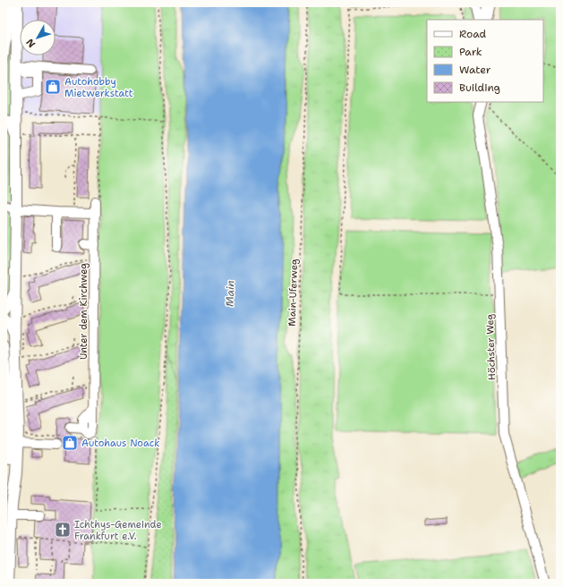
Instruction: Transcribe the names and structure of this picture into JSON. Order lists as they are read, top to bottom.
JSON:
{
  "streets": {
    "street": ["Unter dem Kirchweg", "Höchster Weg"],
    "path": ["Main-Uferweg"]
  },
  "water": ["Main"],
  "places": {
    "shop": ["Autohobby Mietwerkstatt", "Autohaus Noack"],
    "church": ["Ichthys-Gemeinde Frankfurt e.V."]
  },
  "legend": [
    "Road",
    "Park",
    "Water",
    "Building"
  ],
  "north": "bottom left"
}
